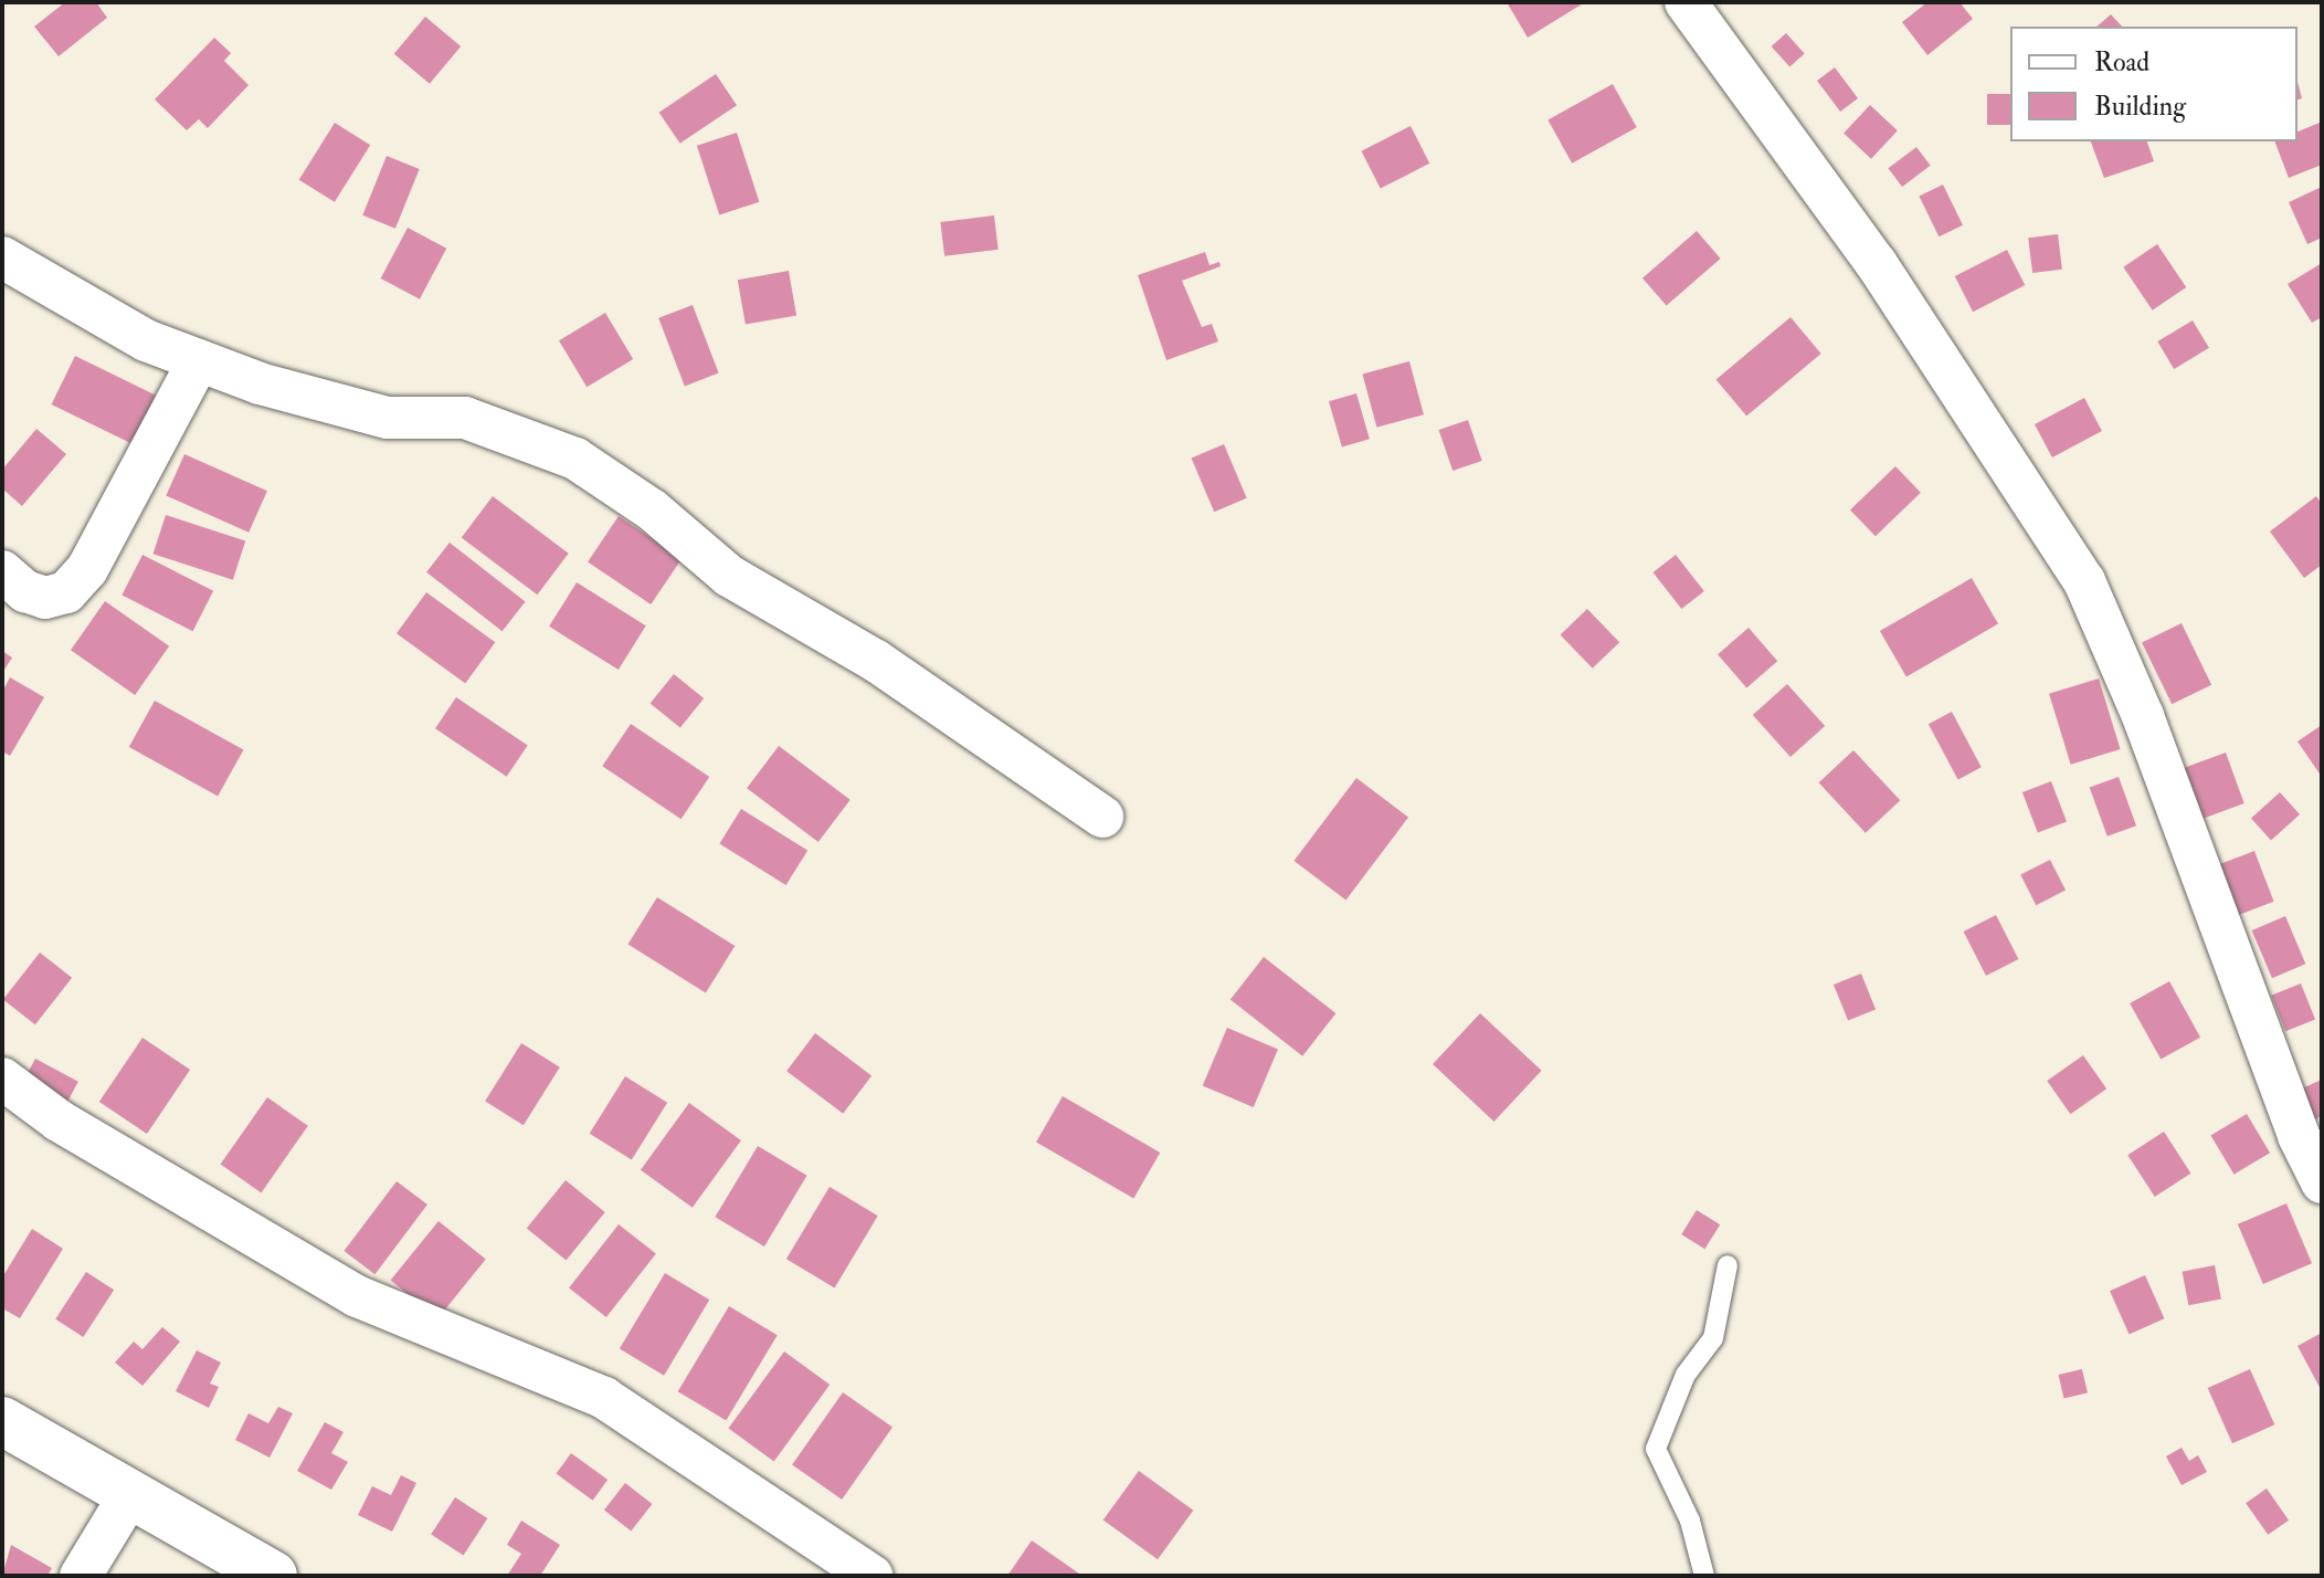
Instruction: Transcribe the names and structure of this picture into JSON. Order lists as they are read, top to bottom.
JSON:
{
  "legend": ["Road", "Building"]
}
